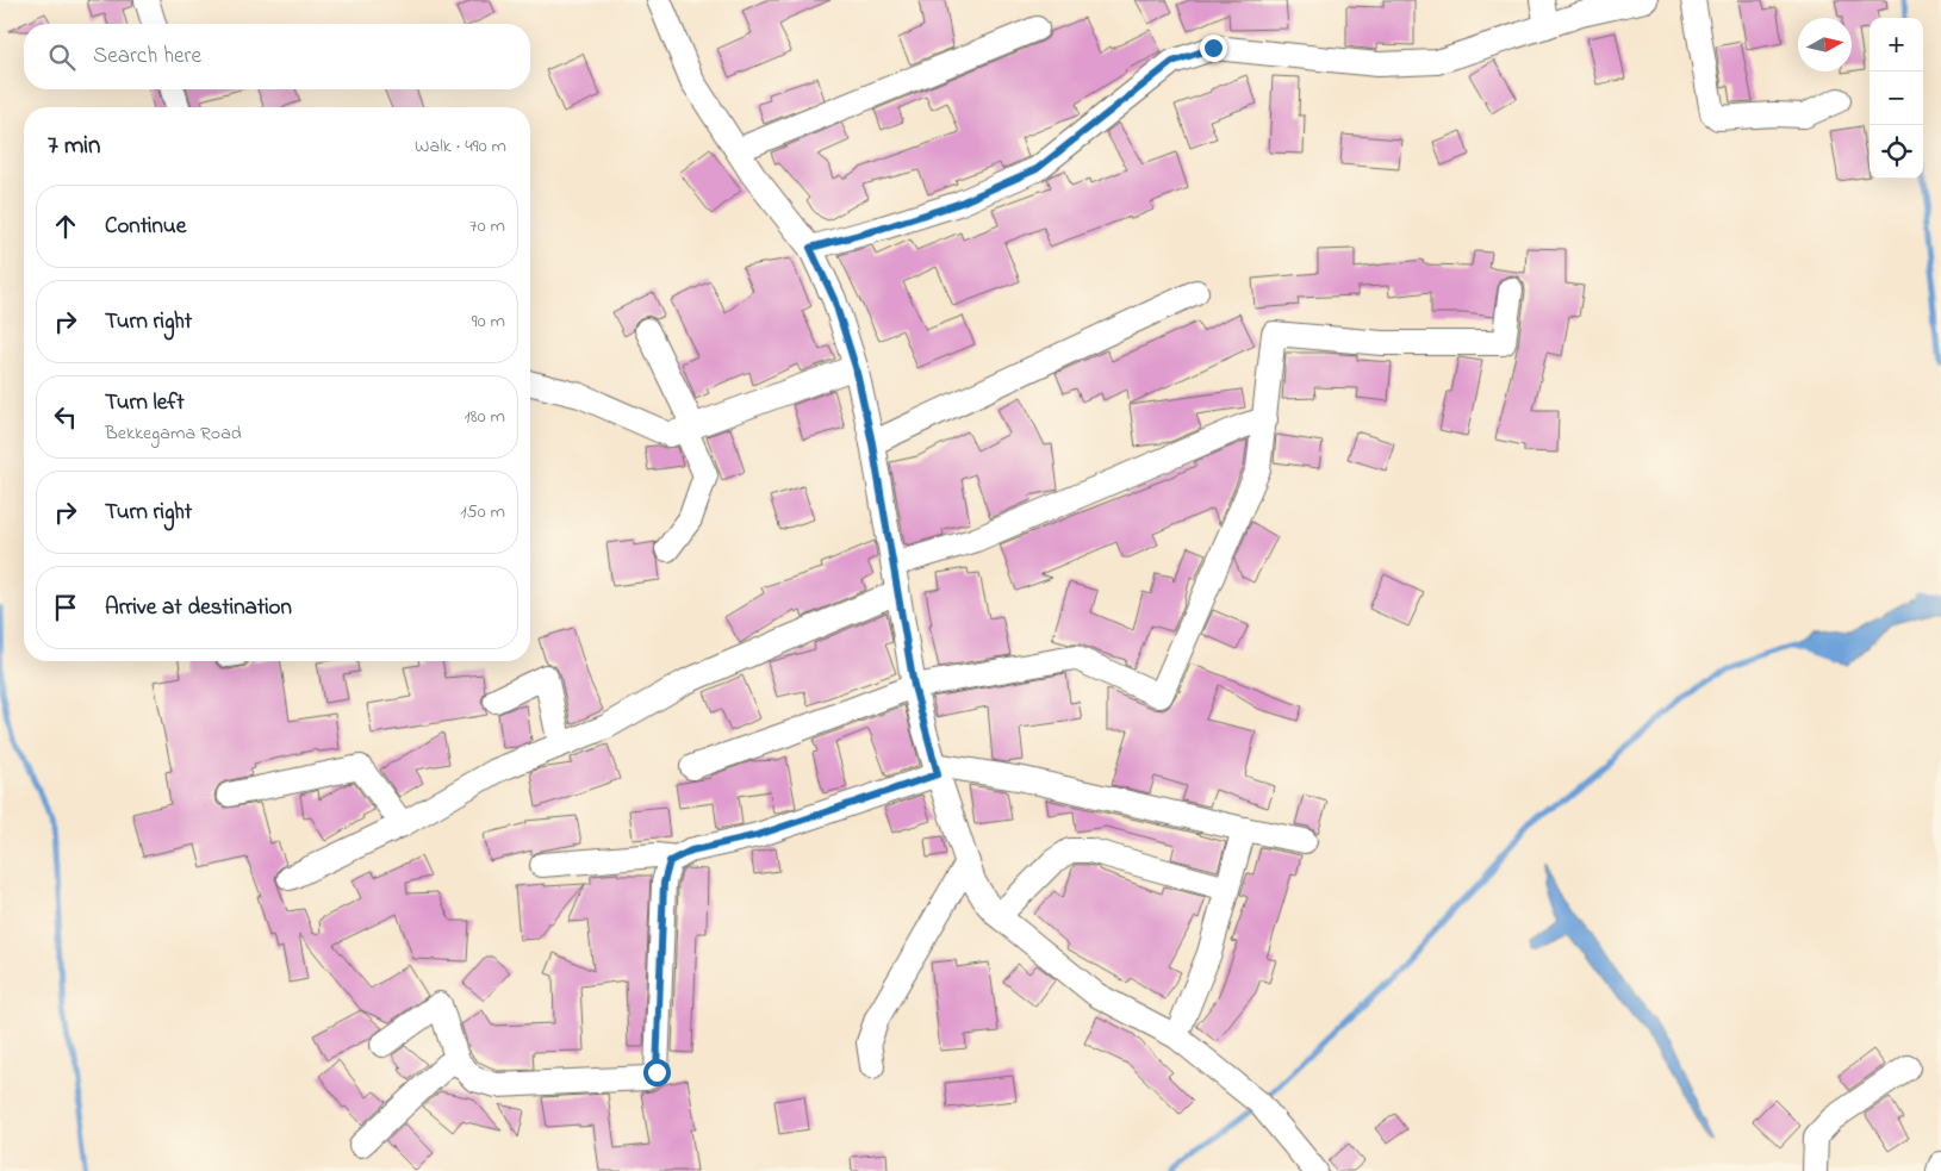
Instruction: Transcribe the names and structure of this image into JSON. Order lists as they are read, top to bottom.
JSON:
{
  "north": "right",
  "page": {
    "map_buttons": ["+", "−"],
    "search": "Search here",
    "heading": ["7 min", "Walk · 490 m"],
    "list": [
      ["Continue", "70 m"],
      ["Turn right", "90 m"],
      ["Turn left", "Bekkegama Road", "180 m"],
      ["Turn right", "150 m"],
      "Arrive at destination"
    ]
  }
}
